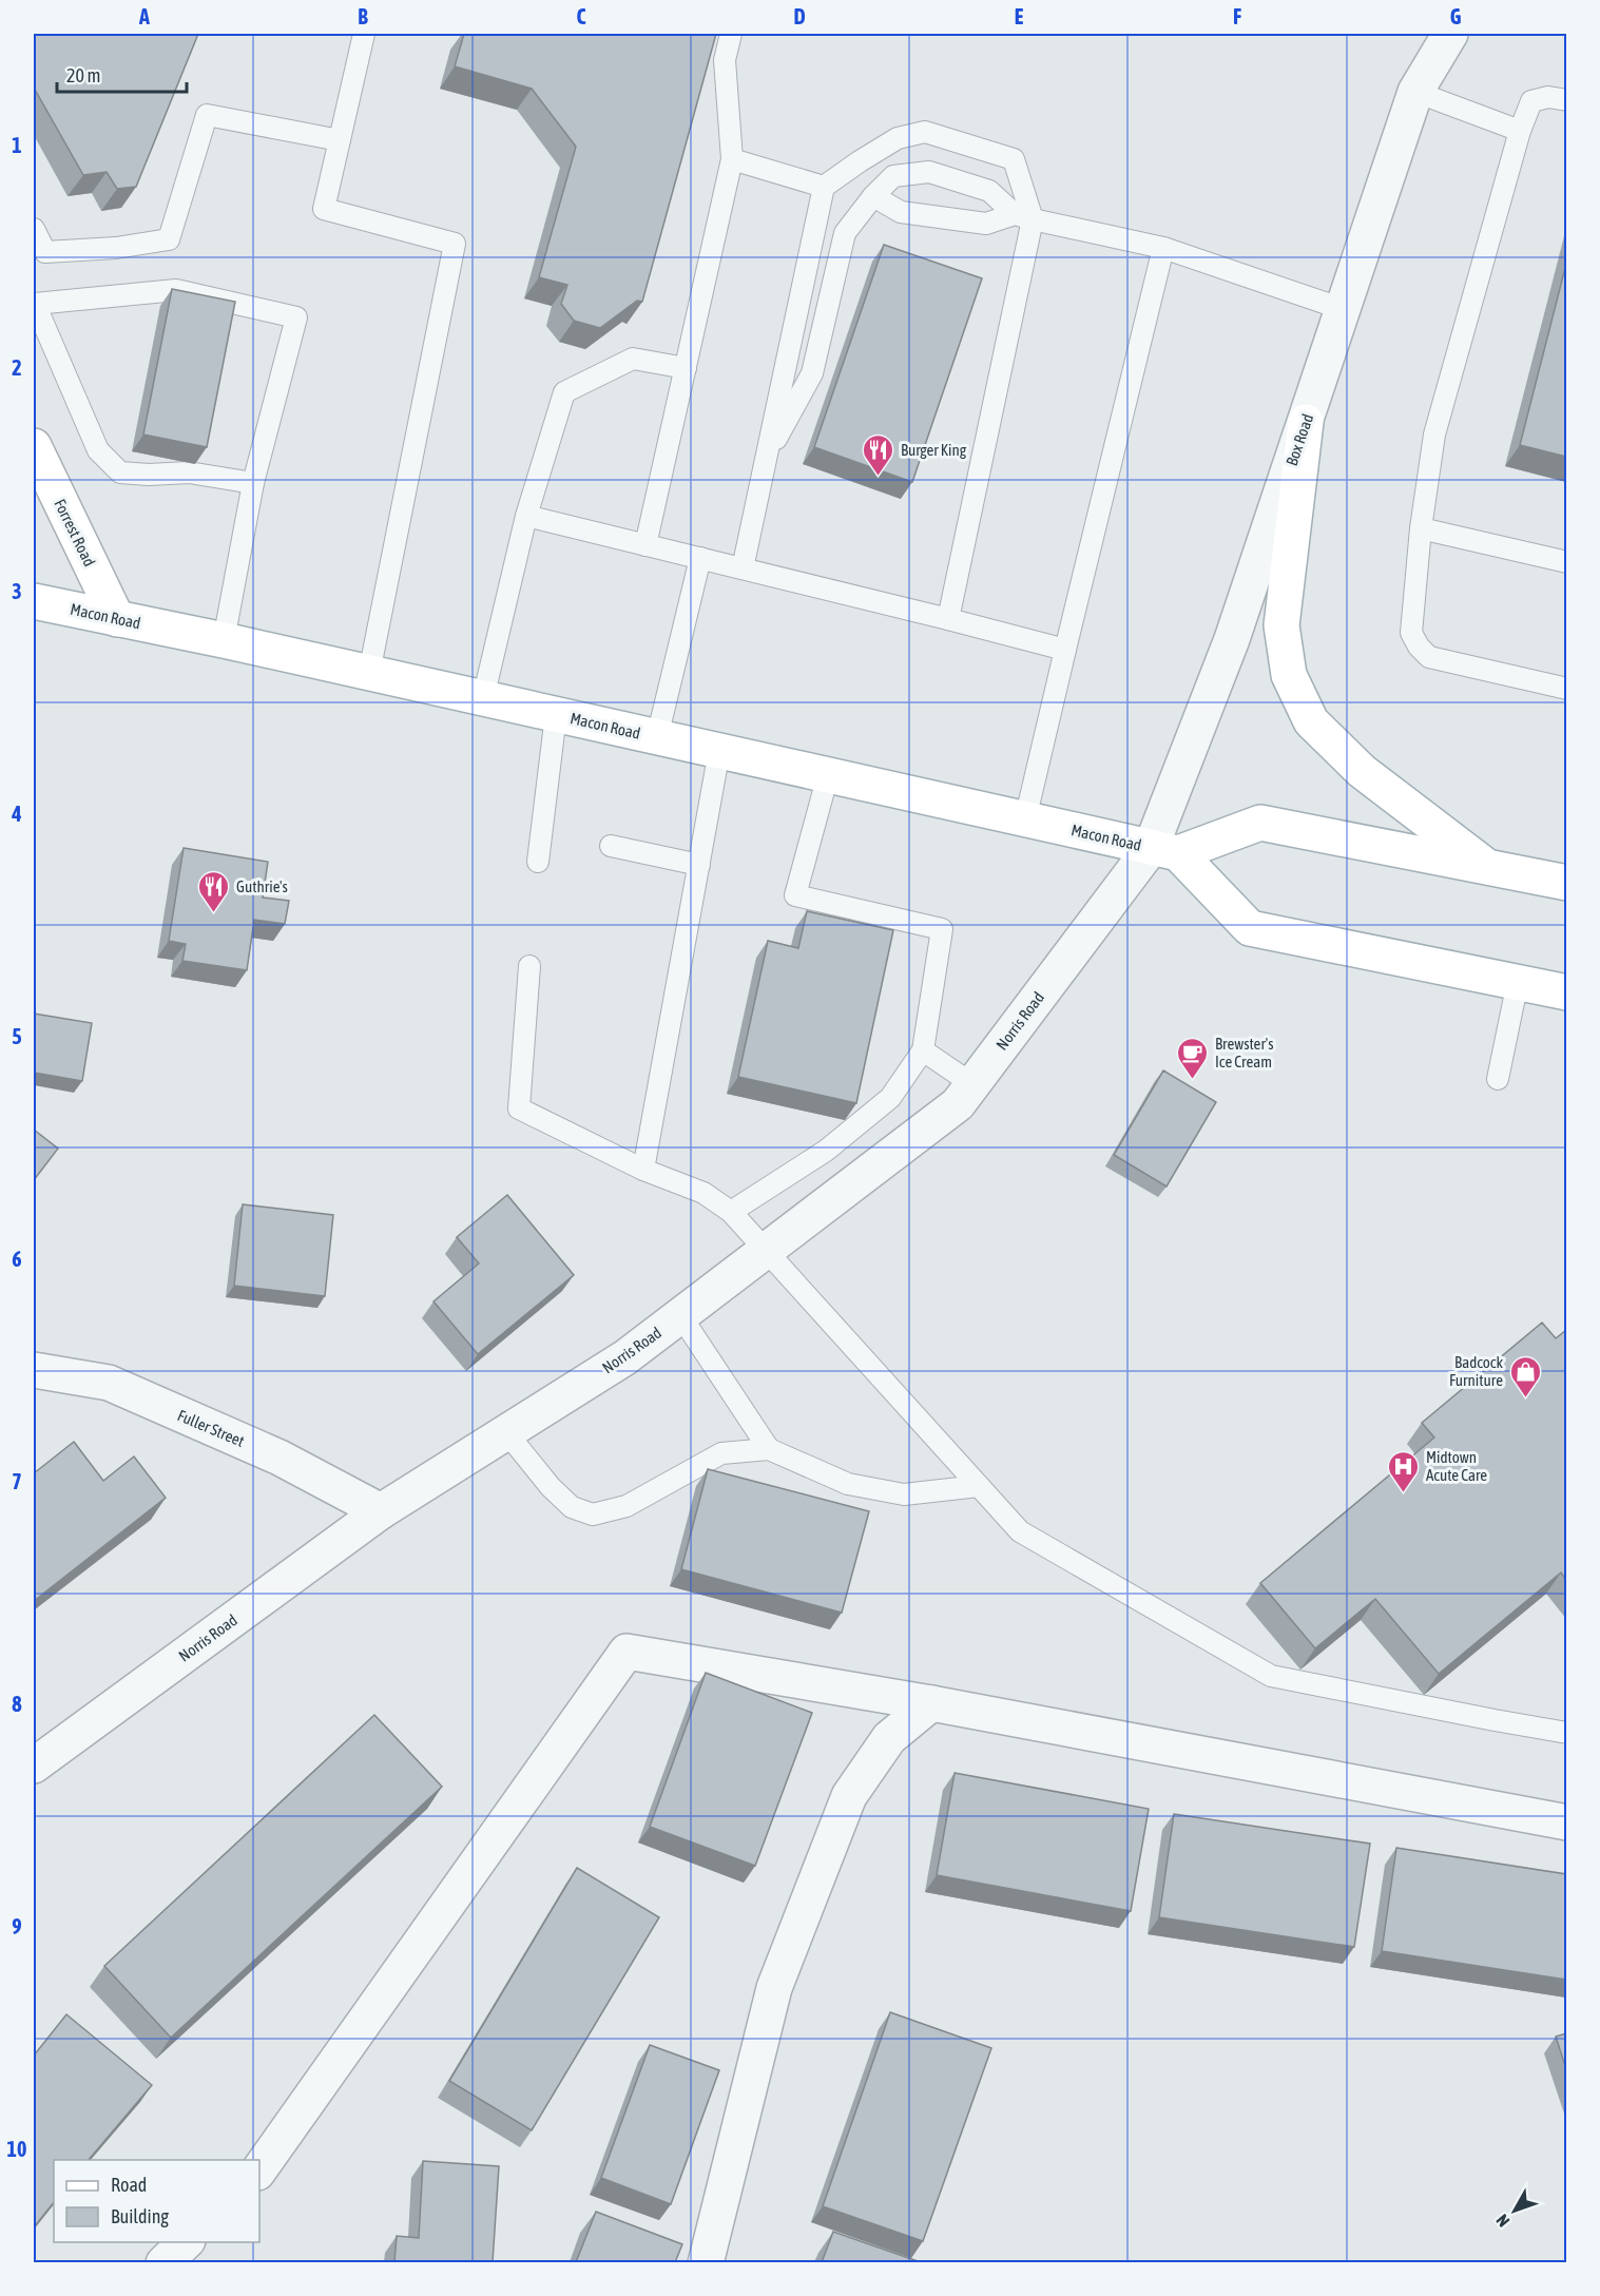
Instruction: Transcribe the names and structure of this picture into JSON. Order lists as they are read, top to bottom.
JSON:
{
  "streets": {
    "main road": ["Forrest Road", "Macon Road"],
    "street": ["Box Road", "Norris Road", "Fuller Street"]
  },
  "crossings": [
    ["Box Road", "Macon Road"],
    ["Box Road", "Norris Road"],
    ["Forrest Road", "Macon Road"],
    ["Macon Road", "Norris Road"],
    ["Norris Road", "Fuller Street"]
  ],
  "places": {
    "restaurant": ["Burger King", "Guthrie's"],
    "cafe": ["Brewster's Ice Cream"],
    "shop": ["Badcock Furniture"],
    "hospital": ["Midtown Acute Care"]
  },
  "legend": ["Road", "Building"],
  "scale_bar": "20 m",
  "north": "bottom left",
  "grid": {
    "columns": [
      "A",
      "B",
      "C",
      "D",
      "E",
      "F",
      "G"
    ],
    "rows": [
      "1",
      "2",
      "3",
      "4",
      "5",
      "6",
      "7",
      "8",
      "9",
      "10"
    ]
  }
}
